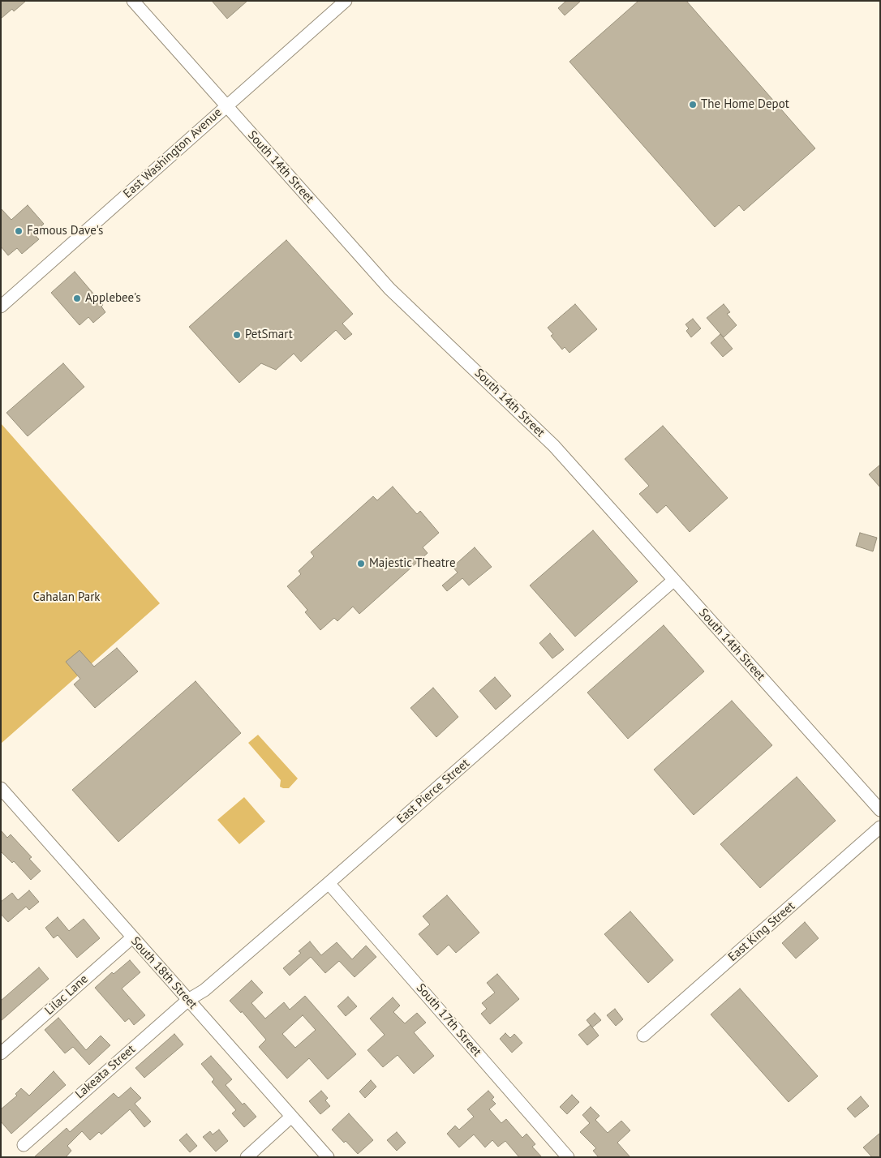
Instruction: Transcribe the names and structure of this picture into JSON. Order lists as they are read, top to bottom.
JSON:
{
  "streets": {
    "street": [
      "East Washington Avenue",
      "South 14th Street",
      "East Pierce Street",
      "East King Street",
      "South 18th Street",
      "Lilac Lane",
      "South 17th Street",
      "Lakeata Street"
    ]
  },
  "crossings": [
    ["East Washington Avenue", "South 14th Street"],
    ["South 14th Street", "East Pierce Street"],
    ["East Pierce Street", "South 18th Street"],
    ["East Pierce Street", "South 17th Street"],
    ["East Pierce Street", "Lakeata Street"],
    ["South 18th Street", "Lilac Lane"],
    ["South 18th Street", "Lakeata Street"]
  ],
  "parks": ["Cahalan Park"],
  "places": [
    "The Home Depot",
    "Famous Dave's",
    "Applebee's",
    "PetSmart",
    "Majestic Theatre"
  ]
}
